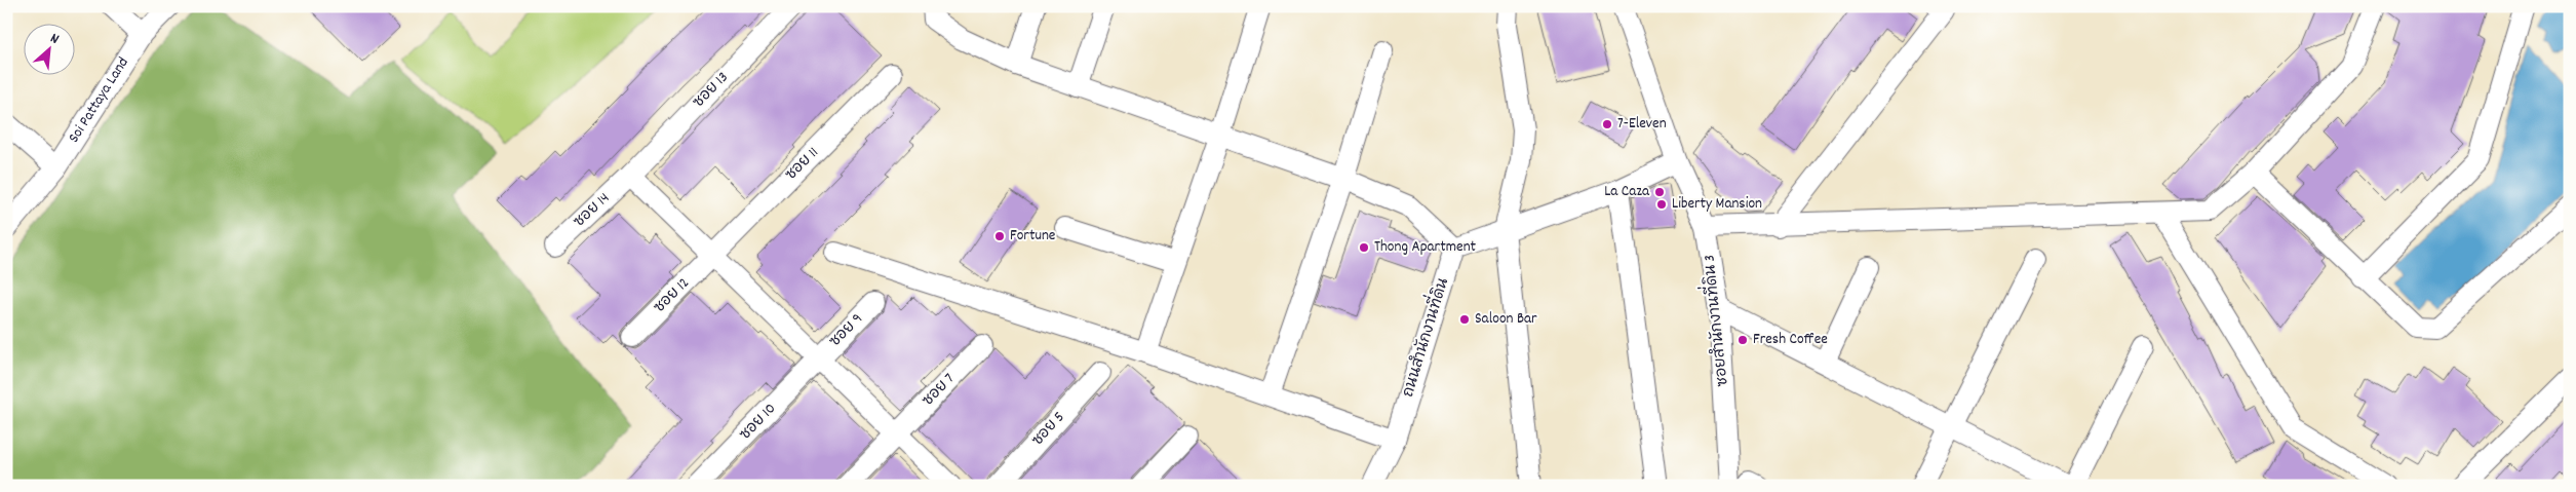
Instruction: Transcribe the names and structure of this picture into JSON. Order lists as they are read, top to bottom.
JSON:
{
  "streets": {
    "street": [
      "ซอย 13",
      "Soi Pattaya Land",
      "ซอย 11",
      "ซอย 14",
      "ซอย 12",
      "ซอยสำนักงานที่ดิน 3",
      "ซอย 9",
      "ถนนสำนักงานที่ดิน",
      "ซอย 7",
      "ซอย 10",
      "ซอย 5"
    ]
  },
  "crossings": [
    ["ซอย 13", "ซอย 14"],
    ["ซอย 11", "ซอย 12"],
    ["ซอย 9", "ซอย 10"]
  ],
  "places": [
    "7-Eleven",
    "La Caza",
    "Liberty Mansion",
    "Fortune",
    "Thong Apartment",
    "Saloon Bar",
    "Fresh Coffee"
  ],
  "north": "top right"
}
